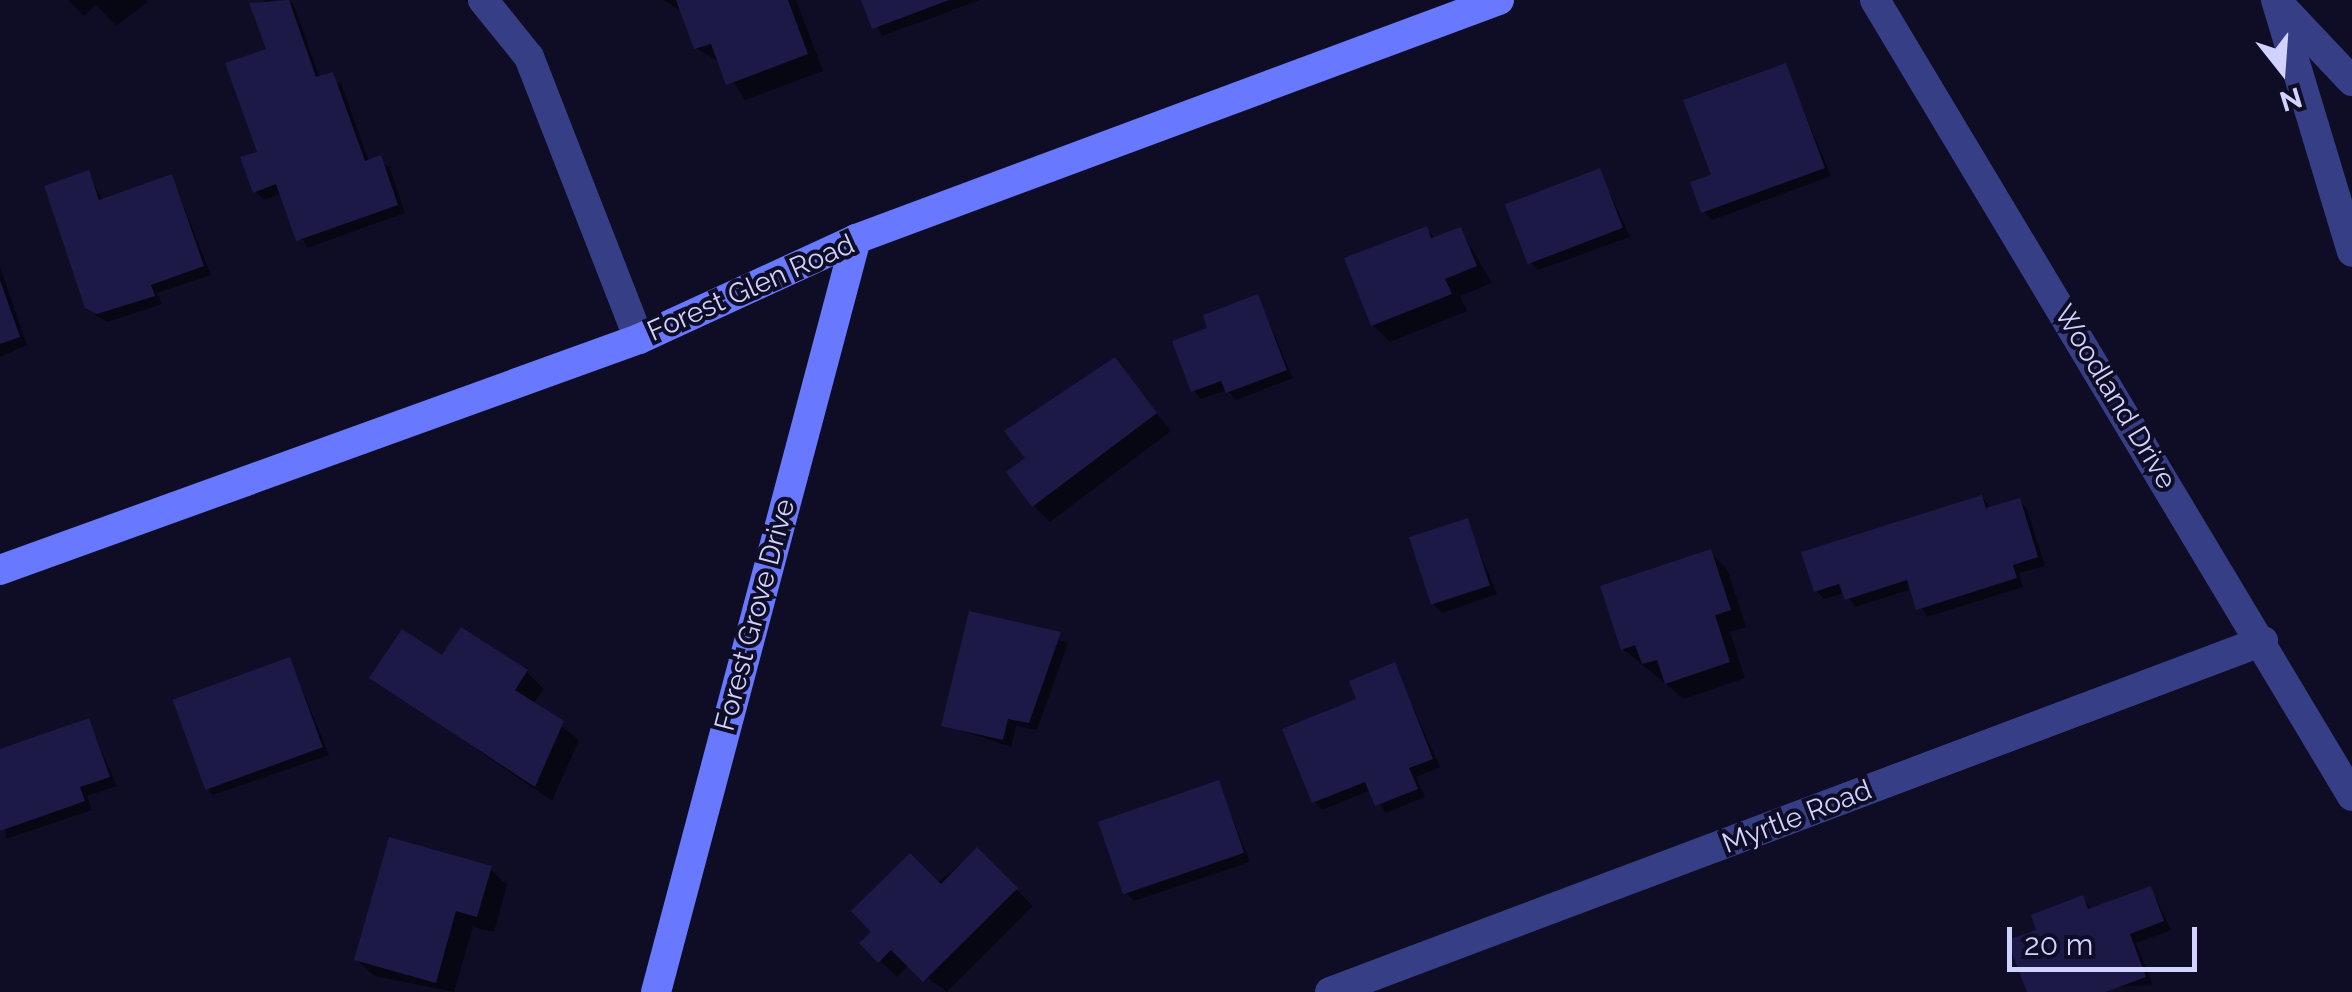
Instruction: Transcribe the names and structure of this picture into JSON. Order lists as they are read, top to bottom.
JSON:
{
  "streets": {
    "street": [
      "Forest Glen Road",
      "Woodland Drive",
      "Forest Grove Drive",
      "Myrtle Road"
    ]
  },
  "crossings": [
    ["Forest Glen Road", "Forest Grove Drive"],
    ["Woodland Drive", "Myrtle Road"]
  ],
  "scale_bar": "20 m",
  "north": "bottom"
}
